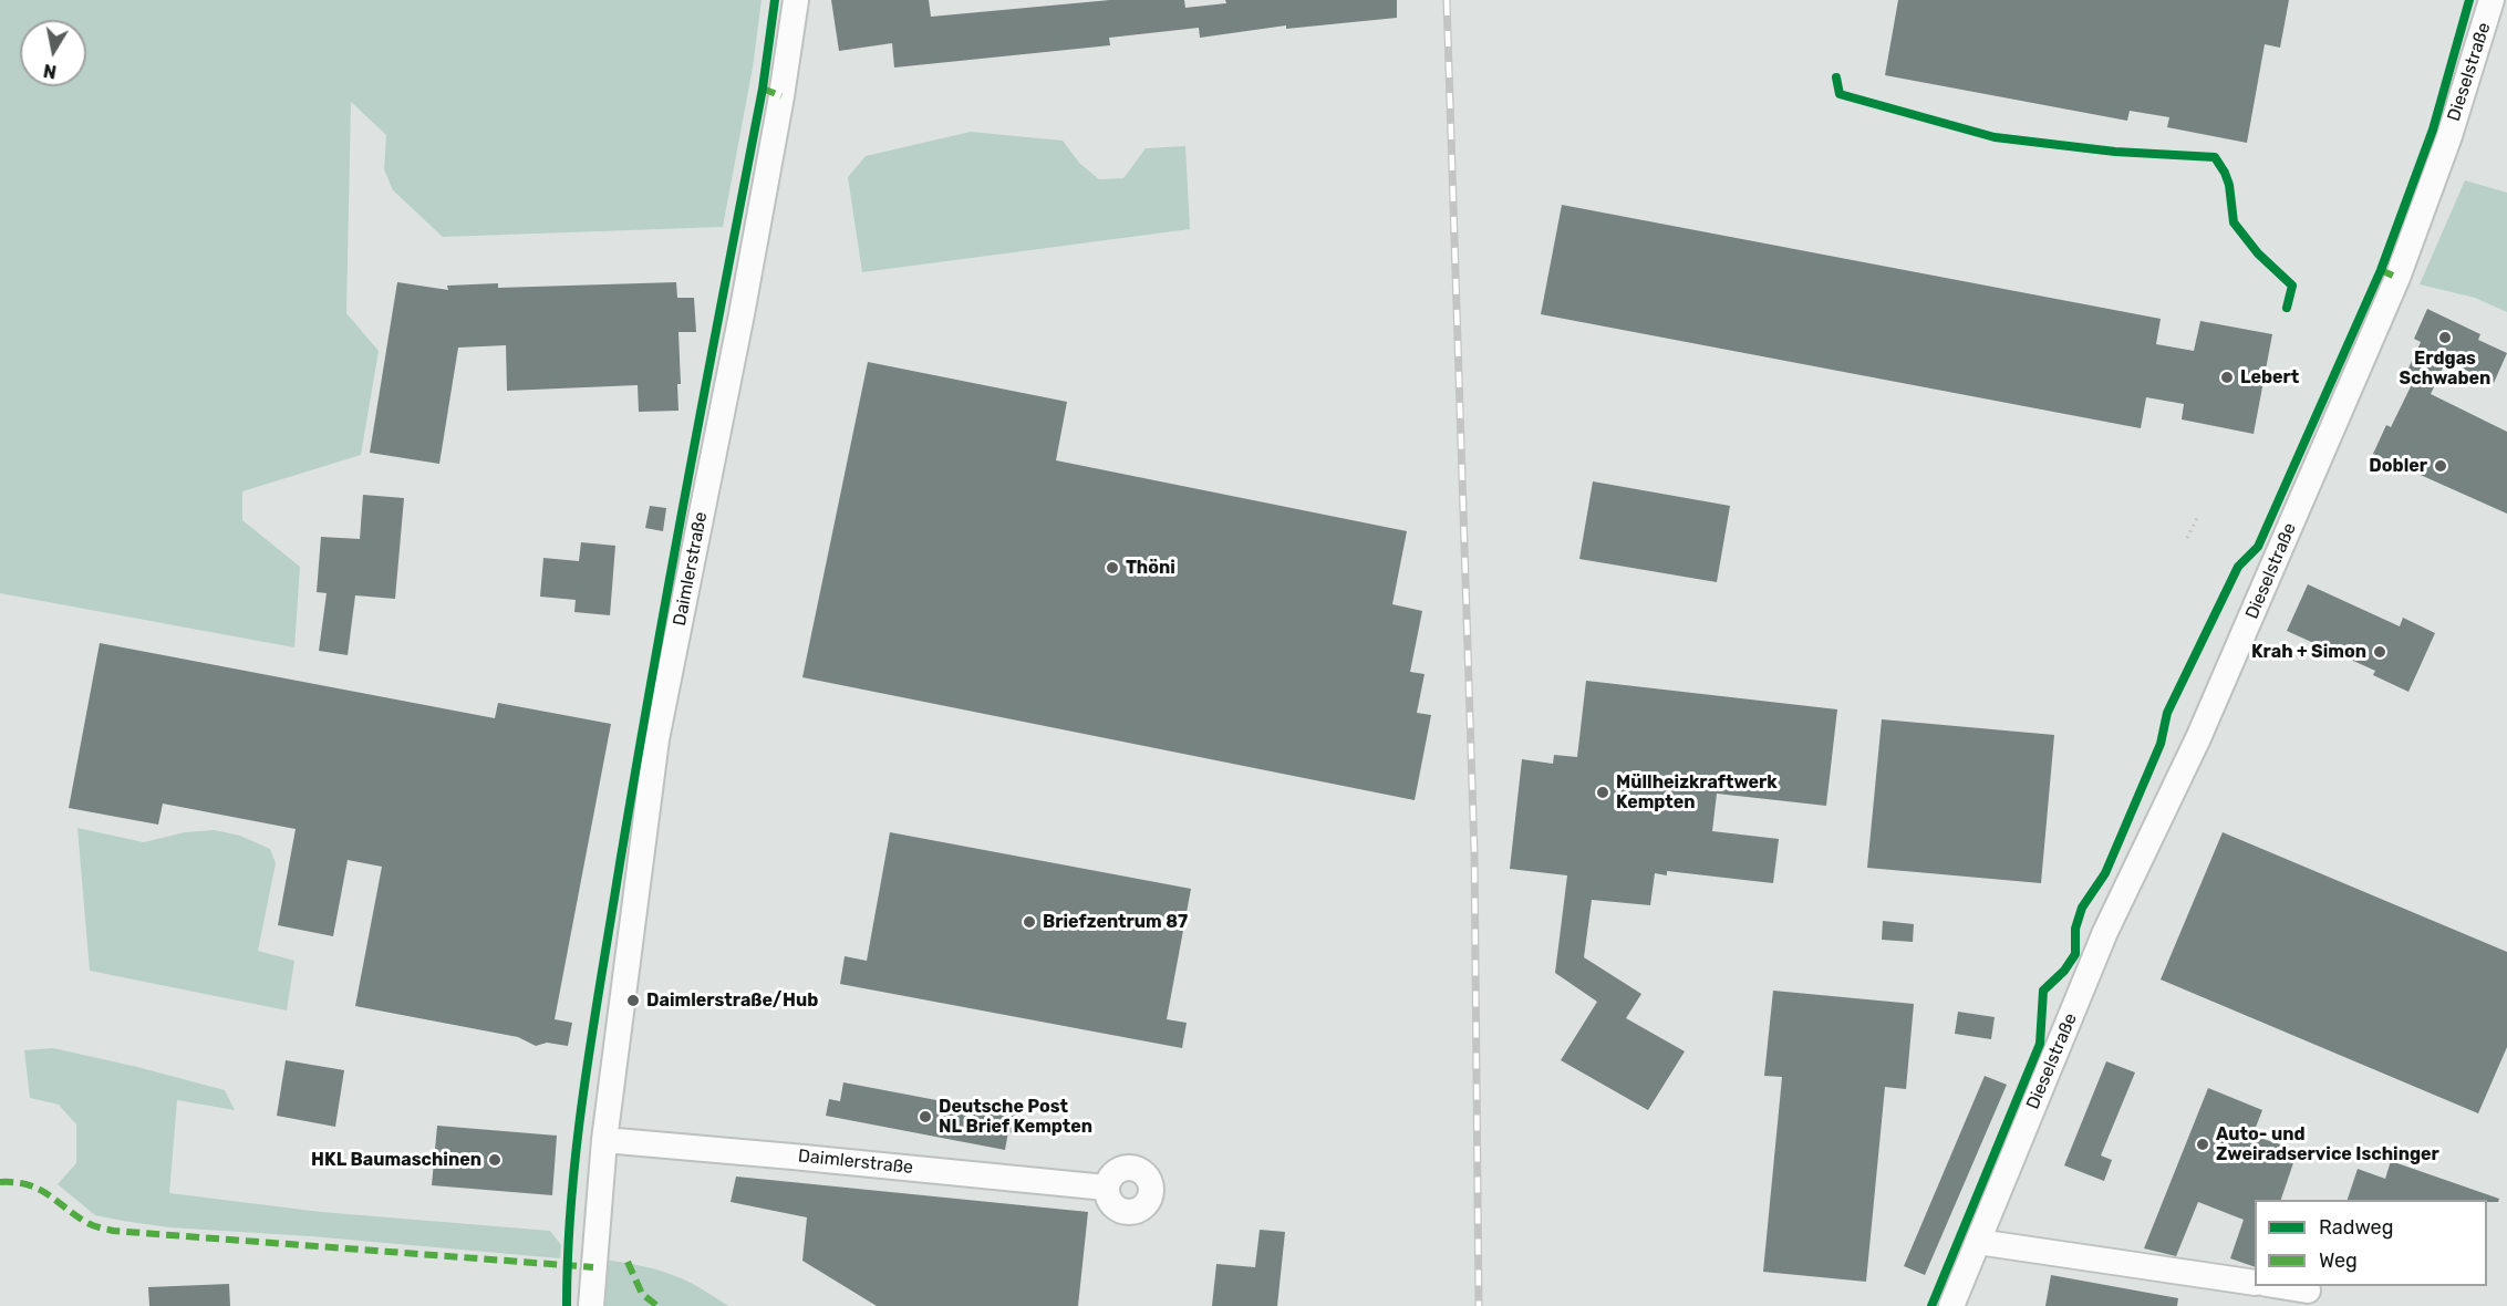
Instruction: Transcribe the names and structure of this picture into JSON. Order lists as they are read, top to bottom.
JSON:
{
  "streets": {
    "street": ["Dieselstraße", "Daimlerstraße"]
  },
  "places": [
    "Erdgas Schwaben",
    "Lebert",
    "Dobler",
    "Thöni",
    "Krah + Simon",
    "Müllheizkraftwerk Kempten",
    "Briefzentrum 87",
    "Daimlerstraße/Hub",
    "Deutsche Post NL Brief Kempten",
    "Auto- und Zweiradservice Ischinger",
    "HKL Baumaschinen"
  ],
  "legend": ["Radweg", "Weg"],
  "north": "bottom"
}
